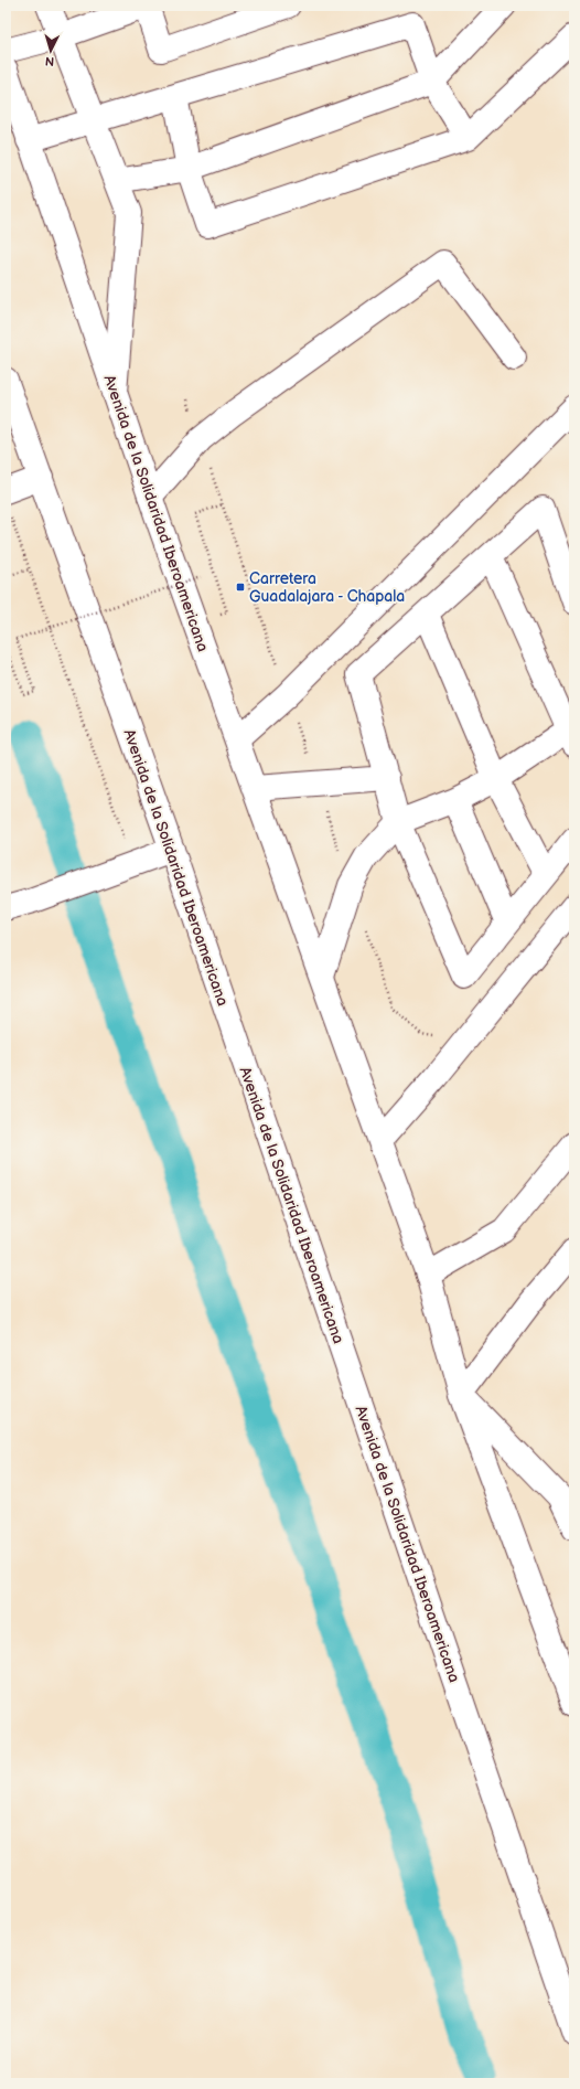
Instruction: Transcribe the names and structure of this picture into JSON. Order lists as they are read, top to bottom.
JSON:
{
  "streets": {
    "main road": ["Avenida de la Solidaridad Iberoamericana"]
  },
  "places": {
    "transit": ["Carretera Guadalajara - Chapala"]
  },
  "north": "bottom"
}
